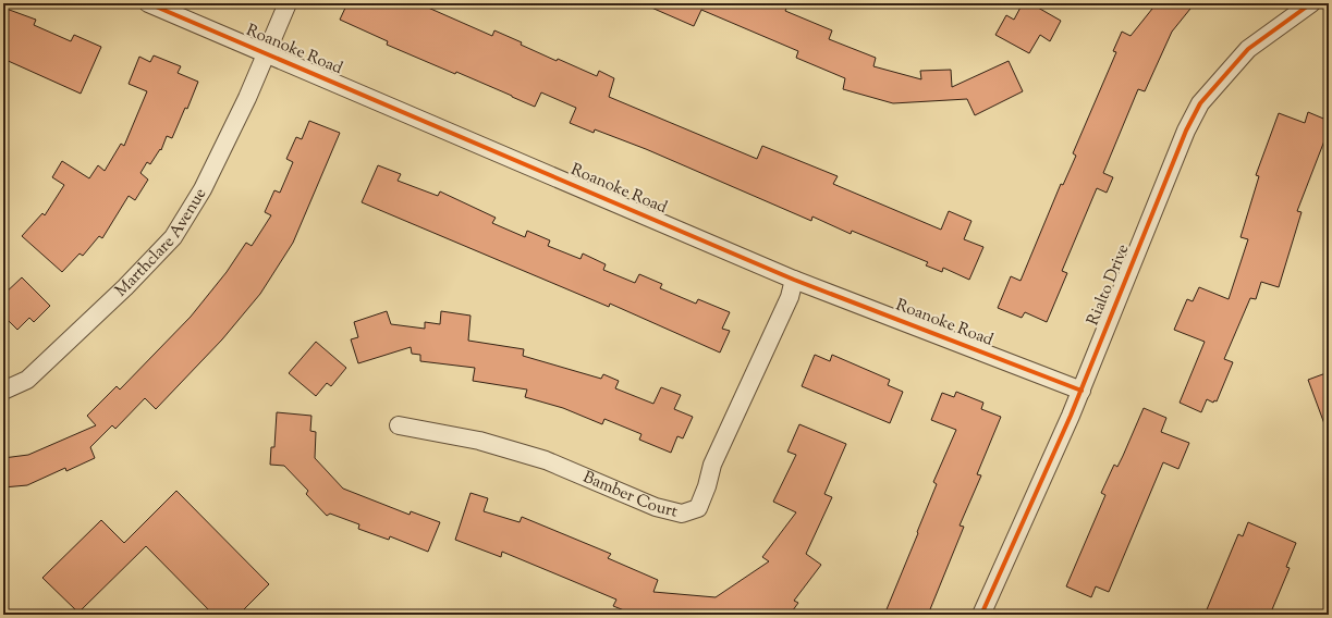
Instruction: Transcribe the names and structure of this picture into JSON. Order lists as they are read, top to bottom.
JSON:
{
  "streets": {
    "street": [
      "Roanoke Road",
      "Marthclare Avenue",
      "Rialto Drive",
      "Bamber Court"
    ]
  },
  "crossings": [
    ["Roanoke Road", "Marthclare Avenue"],
    ["Roanoke Road", "Rialto Drive"],
    ["Roanoke Road", "Bamber Court"]
  ]
}
